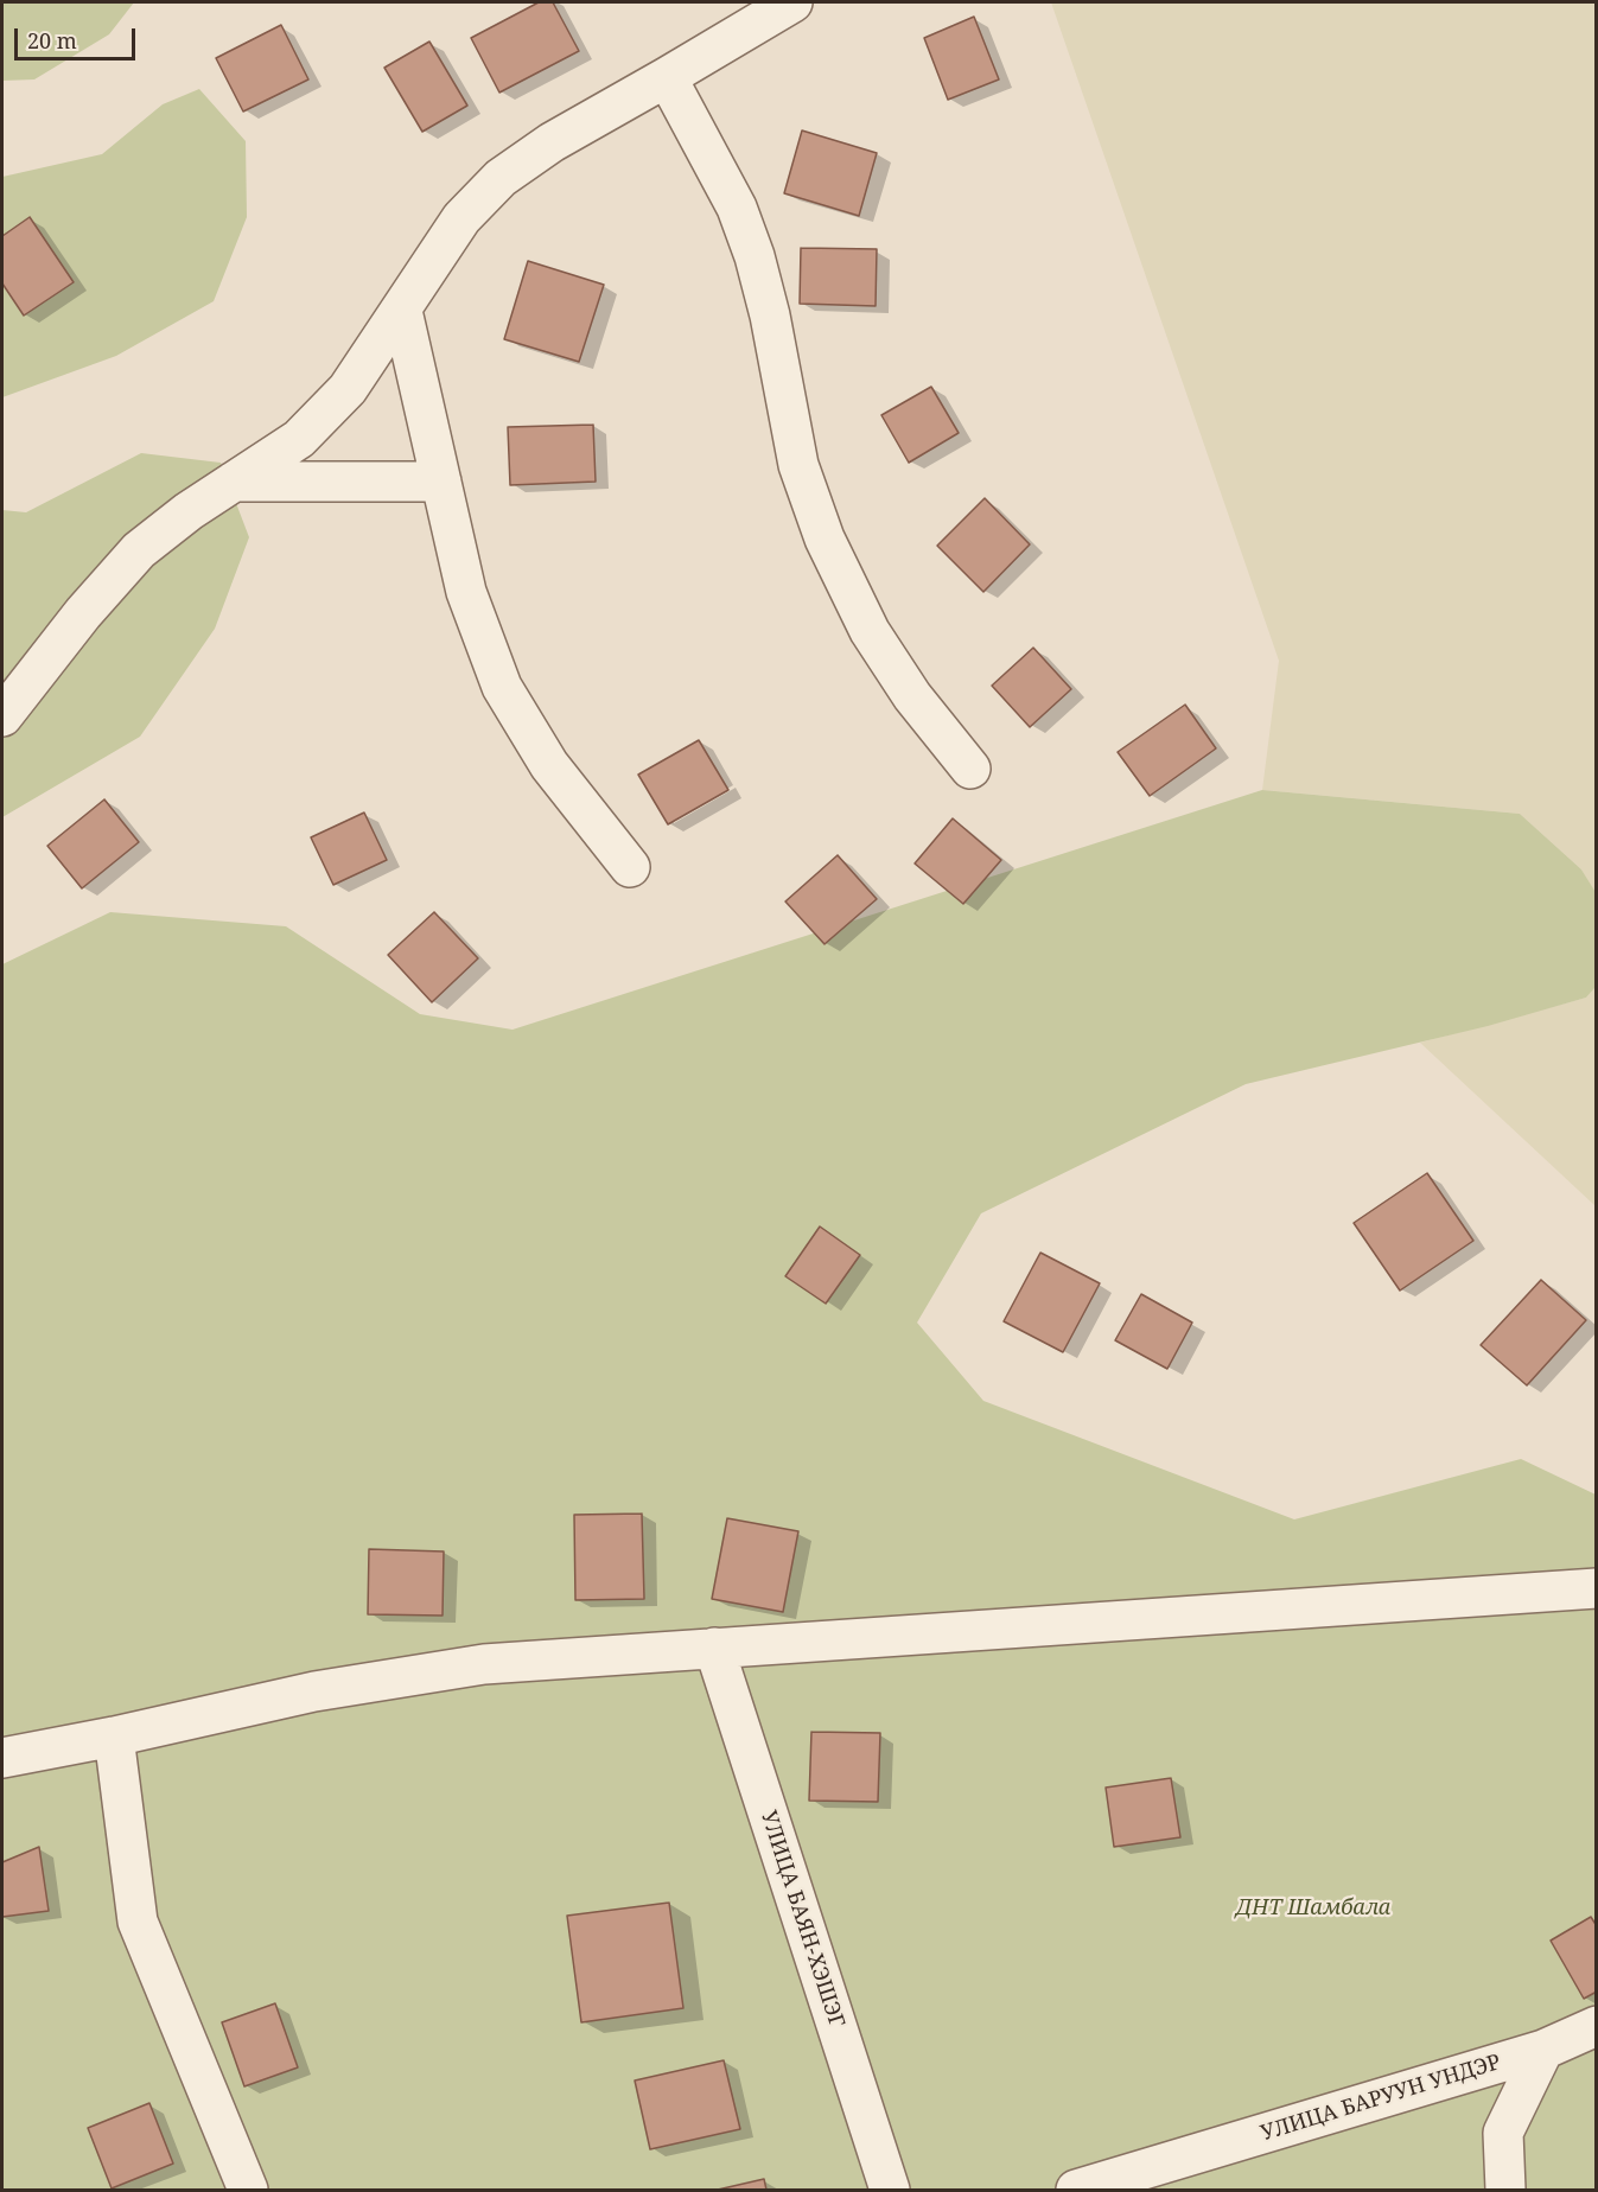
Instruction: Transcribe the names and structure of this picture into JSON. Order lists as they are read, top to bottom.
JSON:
{
  "streets": {
    "street": ["УЛИЦА БАЯН-ХЭШЭГ", "УЛИЦА БАРУУН УНДЭР"]
  },
  "parks": ["ДНТ Шамбала"],
  "scale_bar": "20 m"
}
